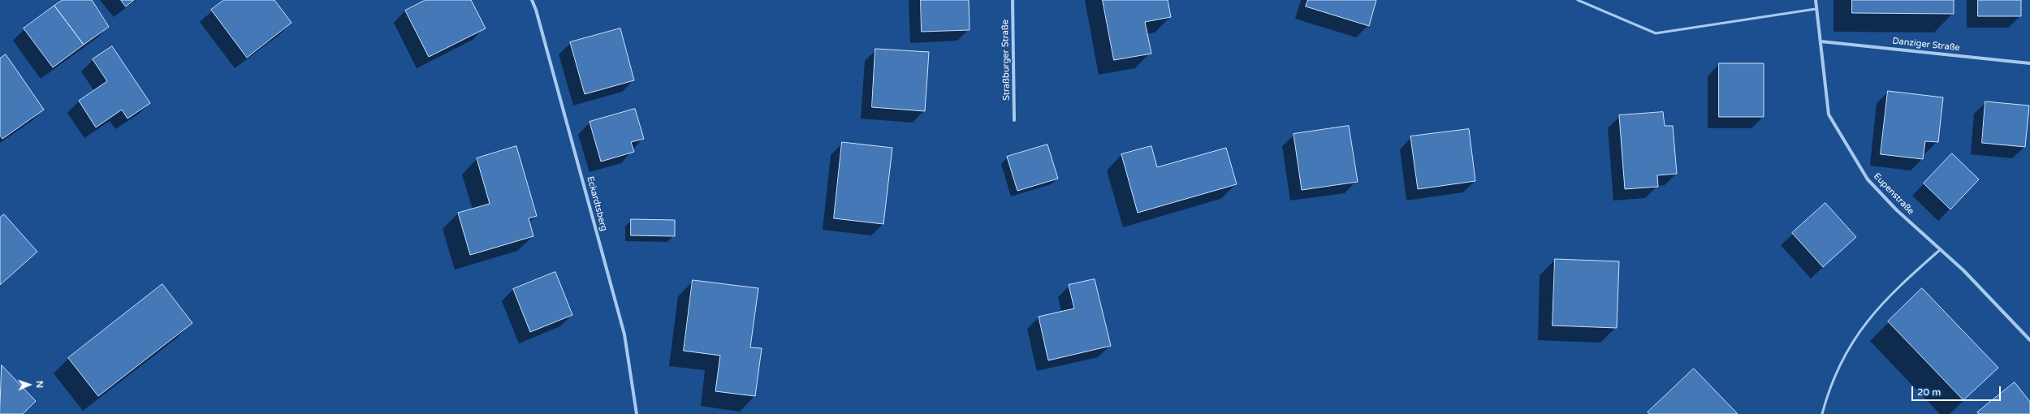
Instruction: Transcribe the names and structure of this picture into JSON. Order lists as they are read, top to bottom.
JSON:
{
  "streets": {
    "street": [
      "Danziger Straße",
      "Straßburger Straße",
      "Eupenstraße",
      "Eckardtsberg"
    ]
  },
  "crossings": [
    ["Danziger Straße", "Eupenstraße"]
  ],
  "scale_bar": "20 m",
  "north": "right"
}
